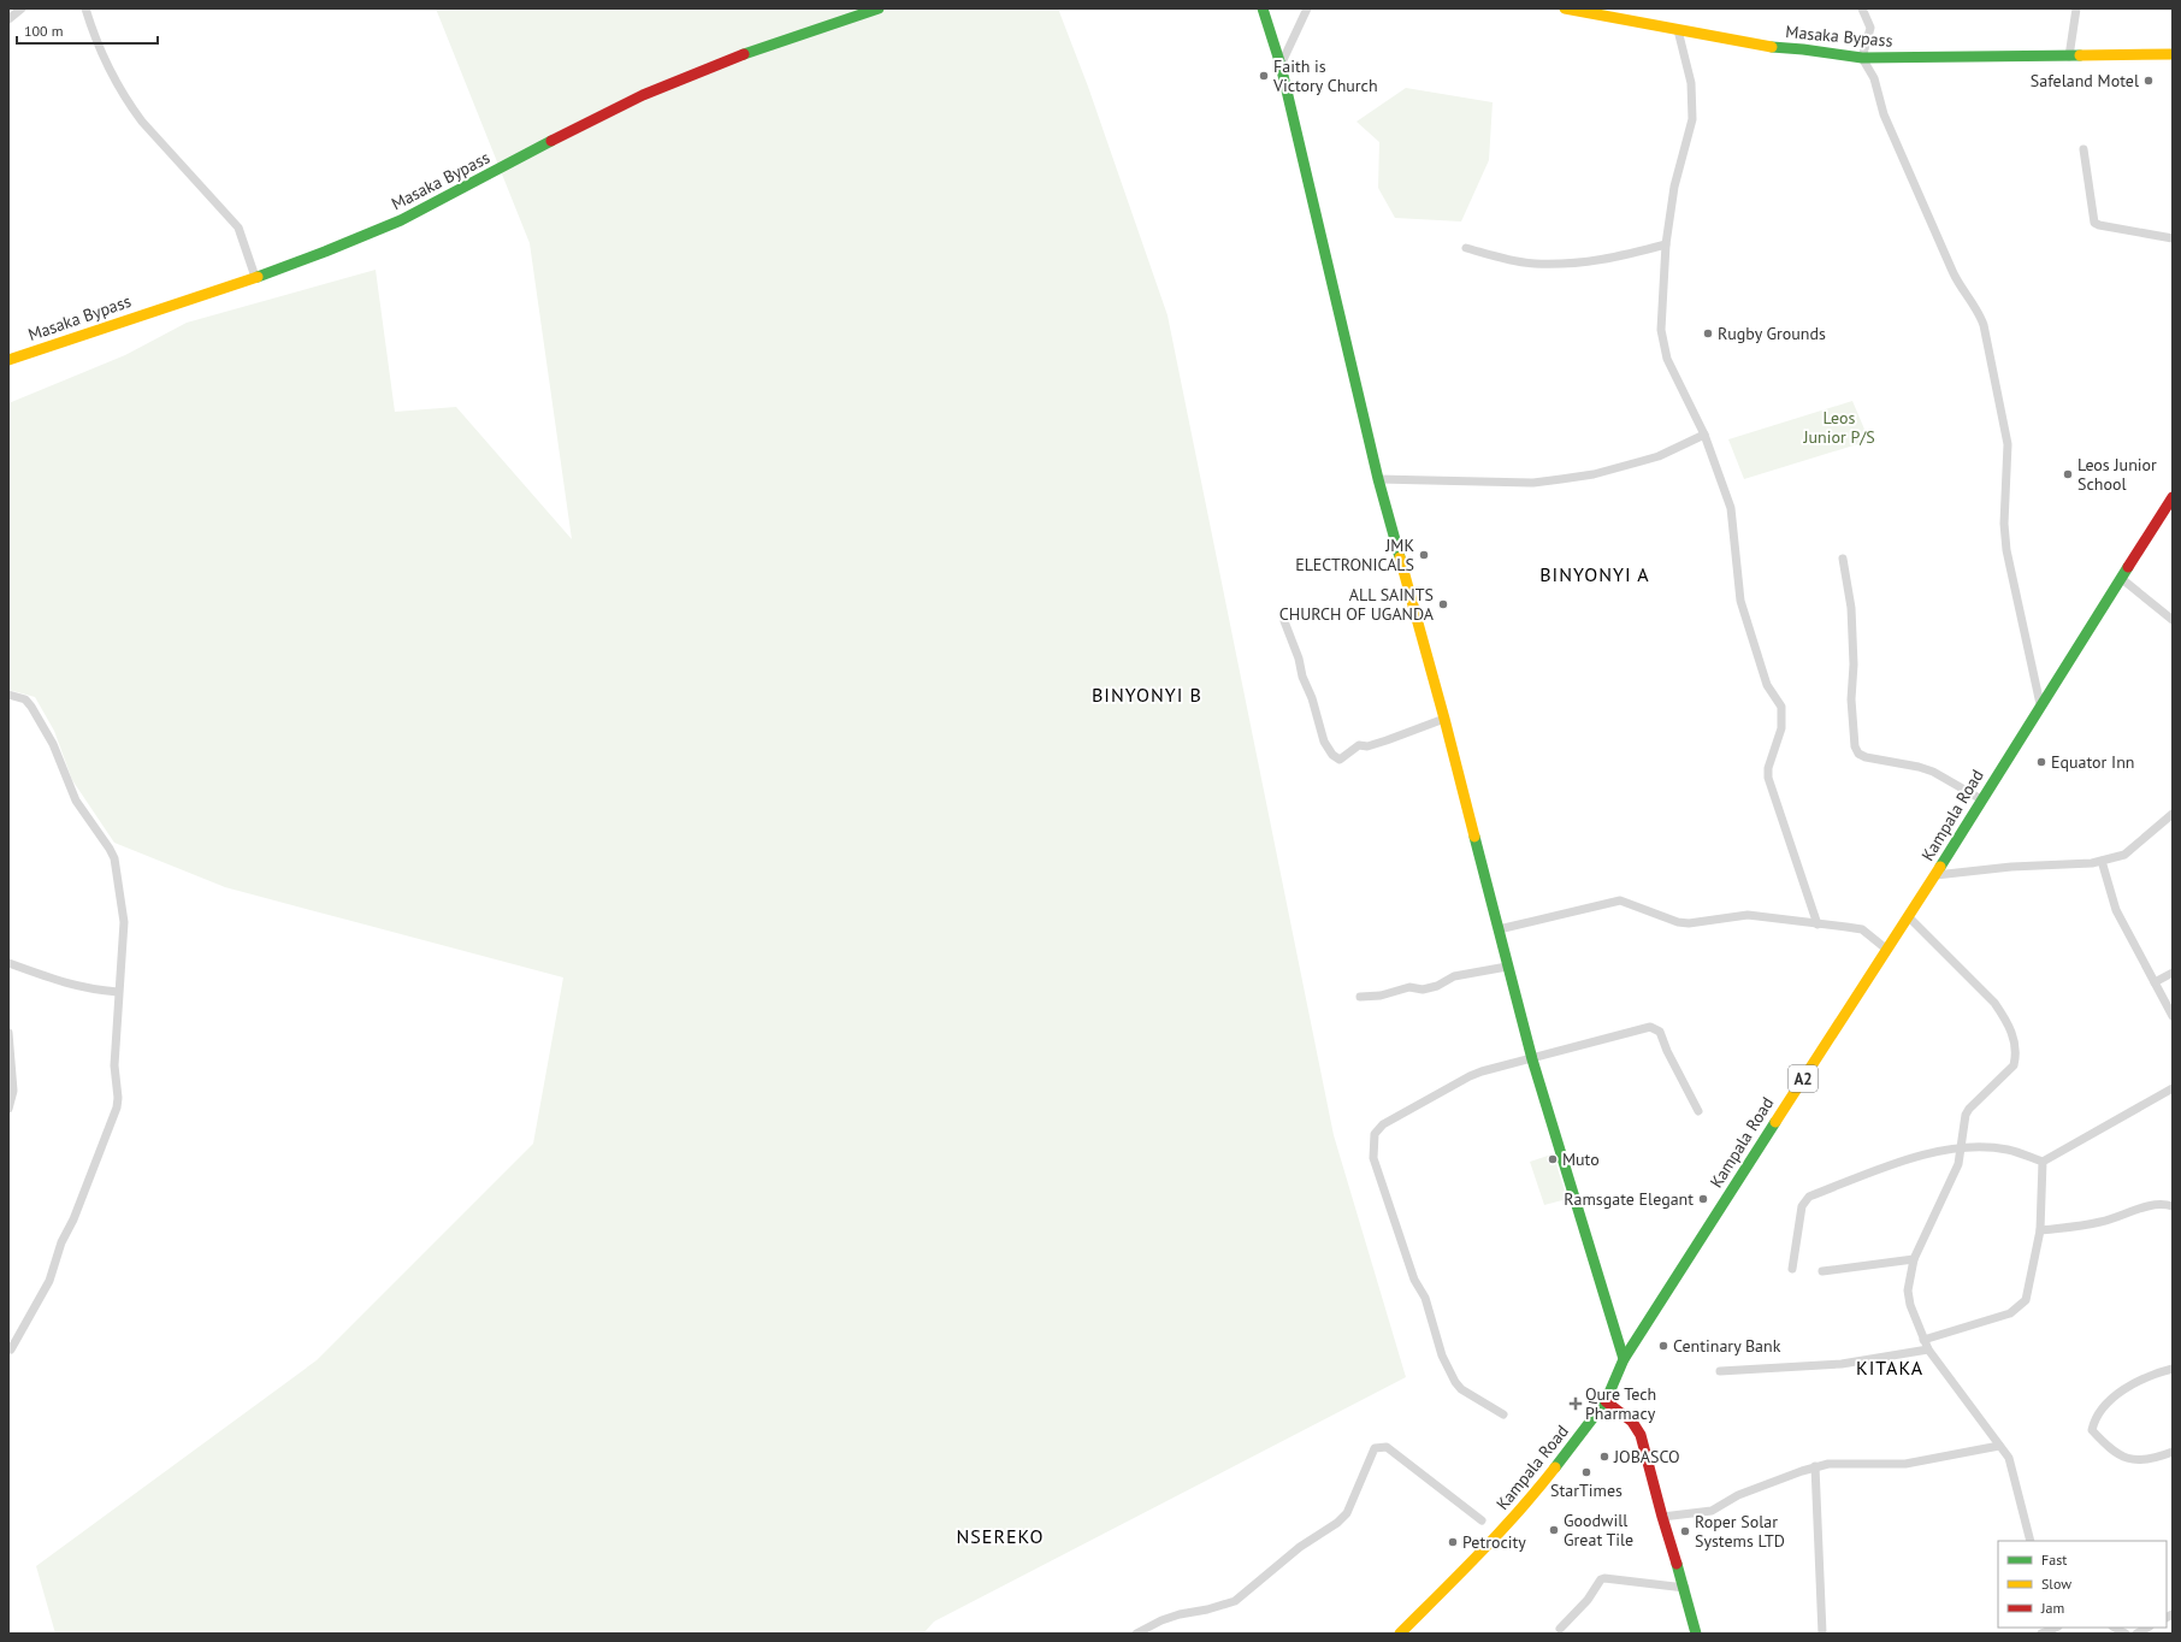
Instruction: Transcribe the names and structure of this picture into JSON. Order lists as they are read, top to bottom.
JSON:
{
  "streets": {
    "main road": ["Masaka Bypass", "Kampala Road", "A2"]
  },
  "districts": [
    "BINYONYI A",
    "BINYONYI B",
    "KITAKA",
    "NSEREKO"
  ],
  "parks": ["Leos Junior P/S"],
  "places": {
    "other": [
      "Faith is Victory Church",
      "Safeland Motel",
      "Rugby Grounds",
      "Leos Junior School",
      "JMK ELECTRONICALS",
      "ALL SAINTS CHURCH OF UGANDA",
      "Equator Inn",
      "Muto",
      "Ramsgate Elegant",
      "Centinary Bank",
      "JOBASCO",
      "StarTimes",
      "Goodwill Great Tile",
      "Roper Solar Systems LTD",
      "Petrocity"
    ],
    "health": ["Qure Tech Pharmacy"]
  },
  "legend": ["Fast", "Slow", "Jam"],
  "scale_bar": "100 m"
}
